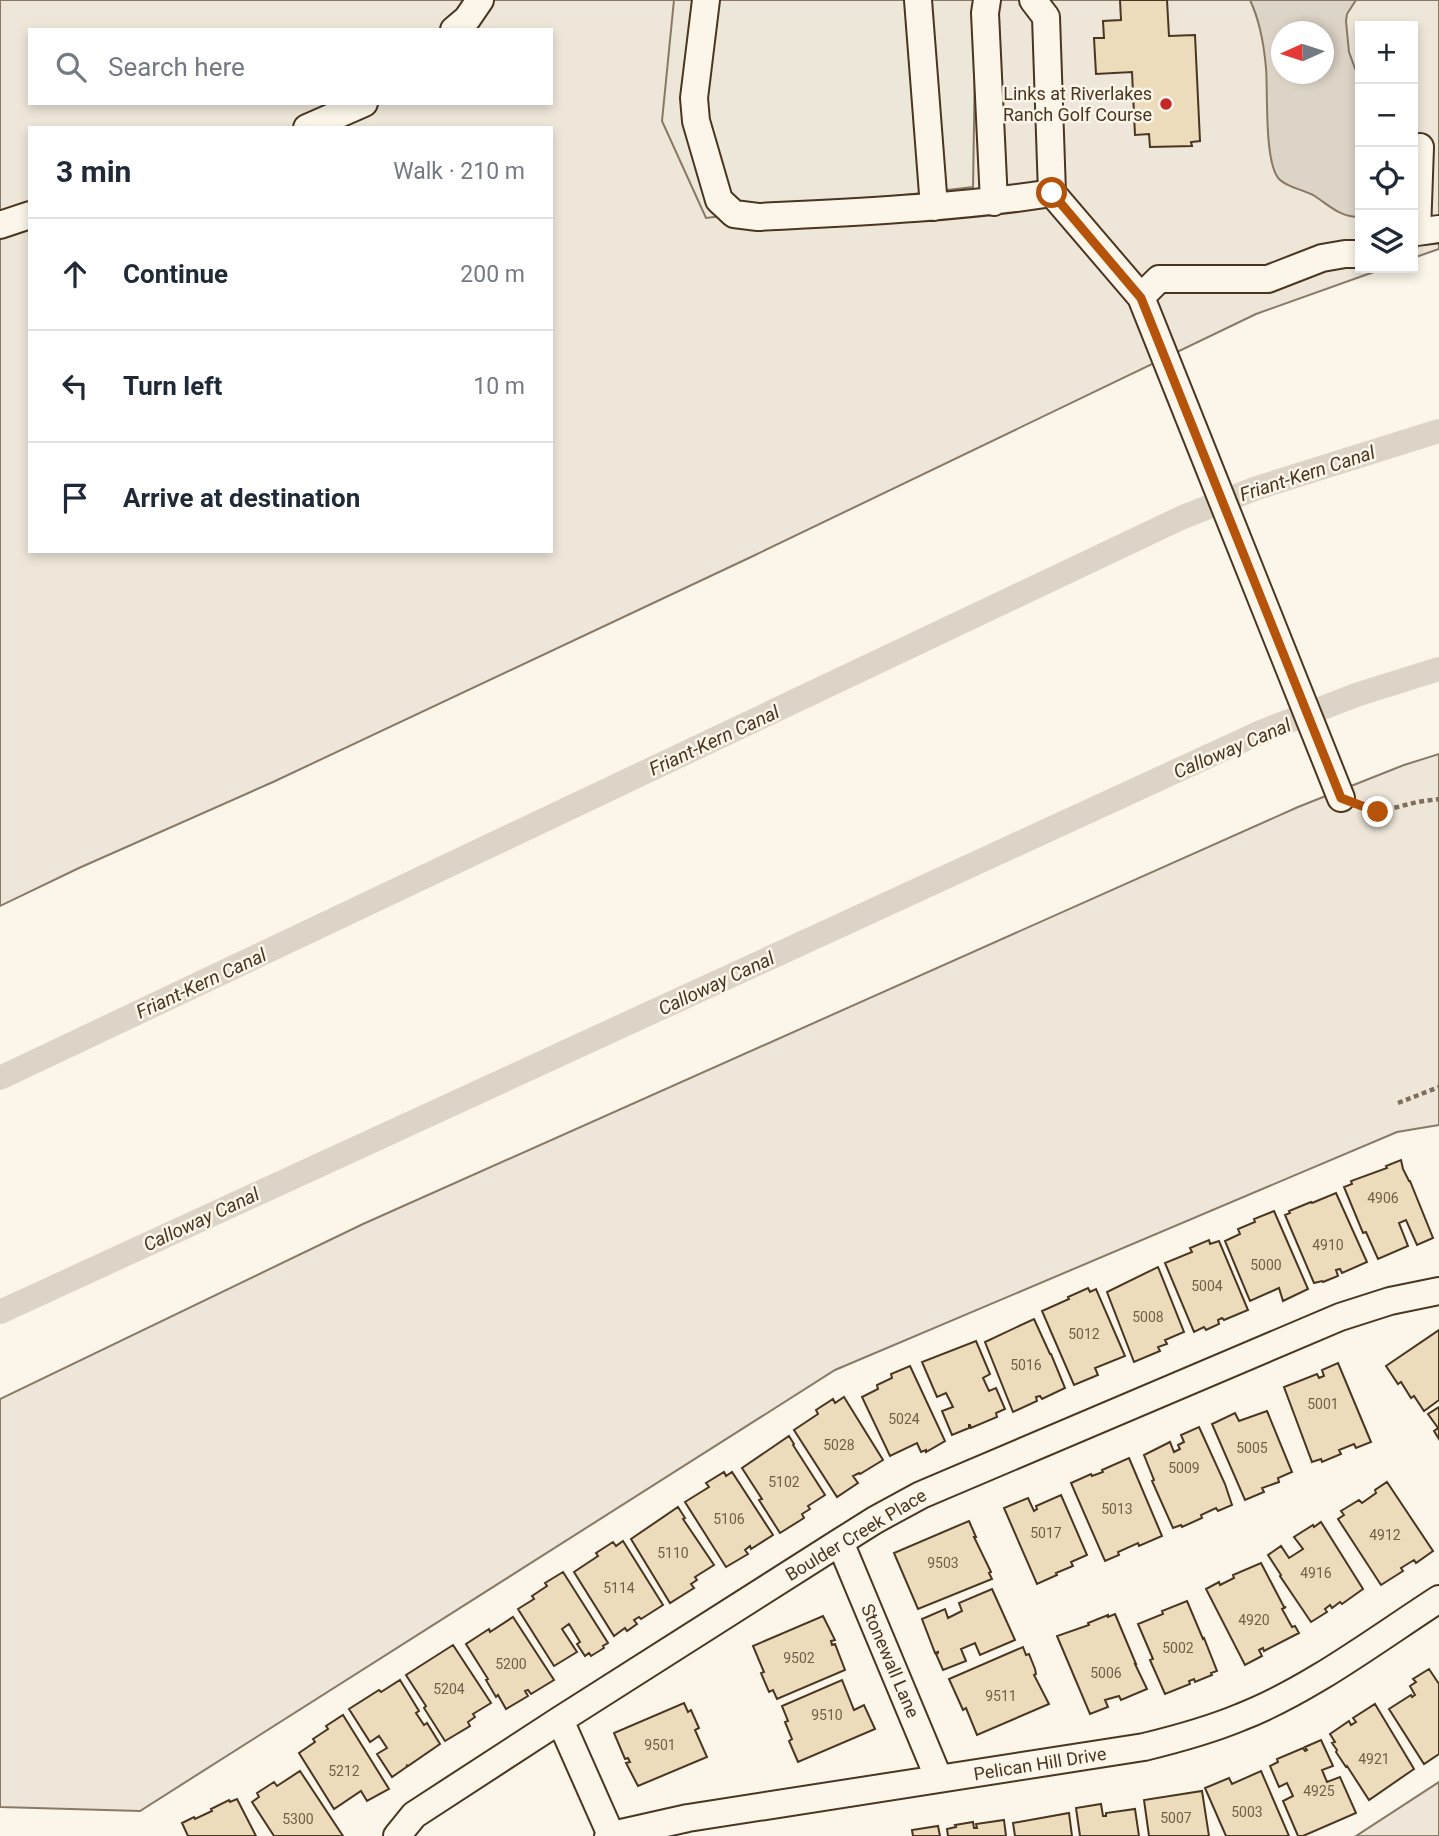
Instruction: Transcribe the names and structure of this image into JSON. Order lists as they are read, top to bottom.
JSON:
{
  "streets": {
    "street": ["Boulder Creek Place", "Stonewall Lane", "Pelican Hill Drive"]
  },
  "crossings": [
    ["Boulder Creek Place", "Stonewall Lane"],
    ["Stonewall Lane", "Pelican Hill Drive"]
  ],
  "water": ["Friant-Kern Canal", "Calloway Canal"],
  "places": ["Links at Riverlakes Ranch Golf Course"],
  "house_numbers": [
    "4906",
    "4910",
    "5000",
    "5004",
    "5008",
    "5012",
    "5016",
    "5001",
    "5024",
    "5028",
    "5005",
    "5009",
    "5102",
    "5013",
    "5106",
    "5017",
    "4912",
    "5110",
    "9503",
    "4916",
    "5114",
    "4920",
    "5002",
    "9502",
    "5200",
    "5006",
    "5204",
    "9511",
    "9510",
    "9501",
    "4921",
    "5212",
    "4925",
    "5003",
    "5007",
    "5300"
  ],
  "north": "left",
  "page": {
    "map_buttons": ["+", "−"],
    "search": "Search here",
    "heading": ["3 min", "Walk · 210 m"],
    "list": [
      ["Continue", "200 m"],
      ["Turn left", "10 m"],
      "Arrive at destination"
    ]
  }
}
